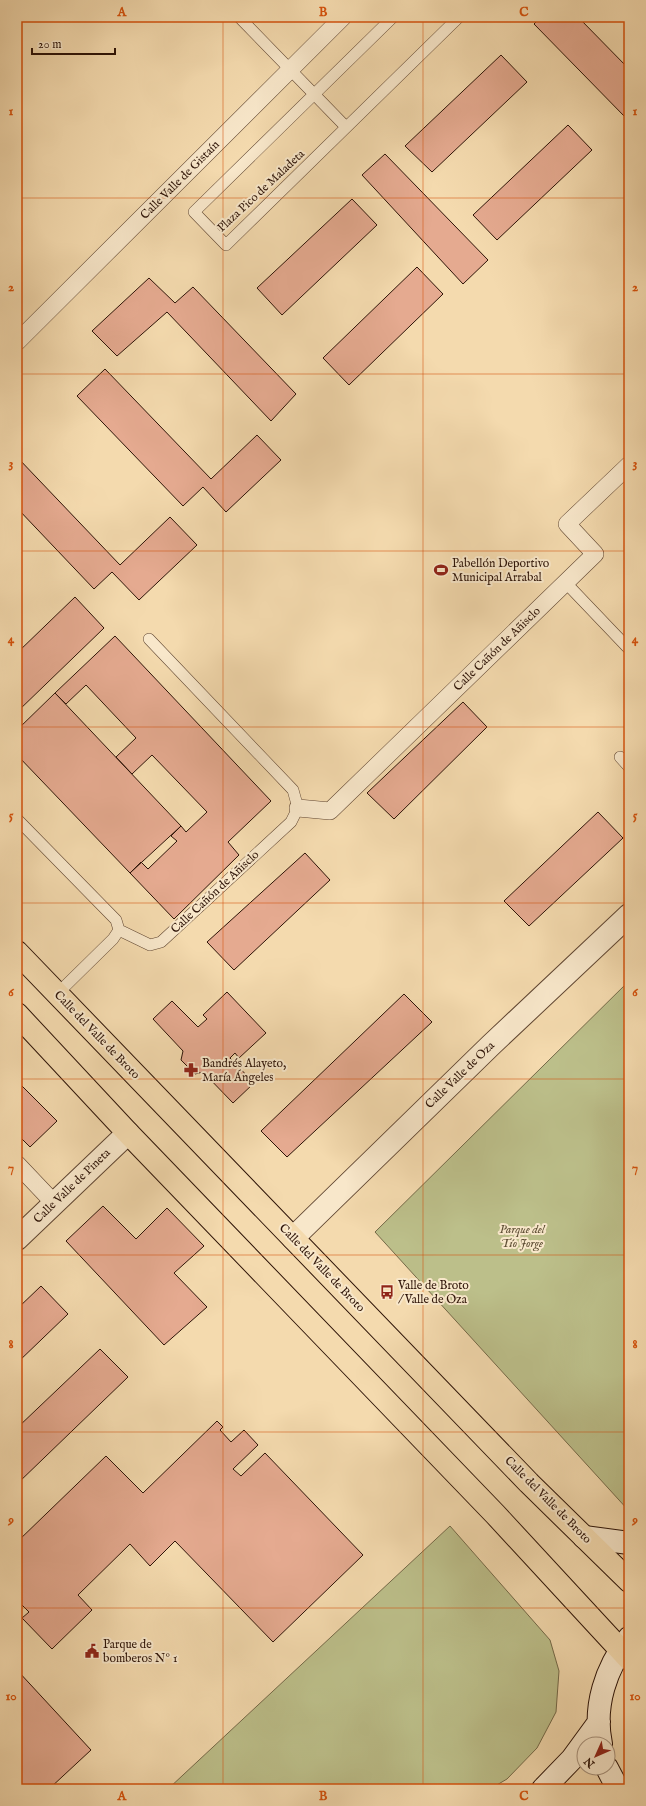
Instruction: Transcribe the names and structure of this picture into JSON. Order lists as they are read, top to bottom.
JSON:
{
  "streets": {
    "main road": ["Calle del Valle de Broto"],
    "street": [
      "Calle Valle de Gistaín",
      "Calle Cañón de Añisclo",
      "Calle Valle de Oza",
      "Calle Valle de Pineta"
    ],
    "lane": ["Plaza Pico de Maladeta"]
  },
  "crossings": [
    ["Calle del Valle de Broto", "Calle Valle de Oza"]
  ],
  "parks": ["Parque del Tío Jorge"],
  "places": {
    "sports": ["Pabellón Deportivo Municipal Arrabal"],
    "pharmacy": ["Bandrés Alayeto, María Ángeles"],
    "bus stop": ["Valle de Broto / Valle de Oza"],
    "public building": ["Parque de bomberos Nº 1"]
  },
  "scale_bar": "20 m",
  "north": "bottom left",
  "grid": {
    "columns": ["A", "B", "C"],
    "rows": [
      "1",
      "2",
      "3",
      "4",
      "5",
      "6",
      "7",
      "8",
      "9",
      "10"
    ]
  }
}
